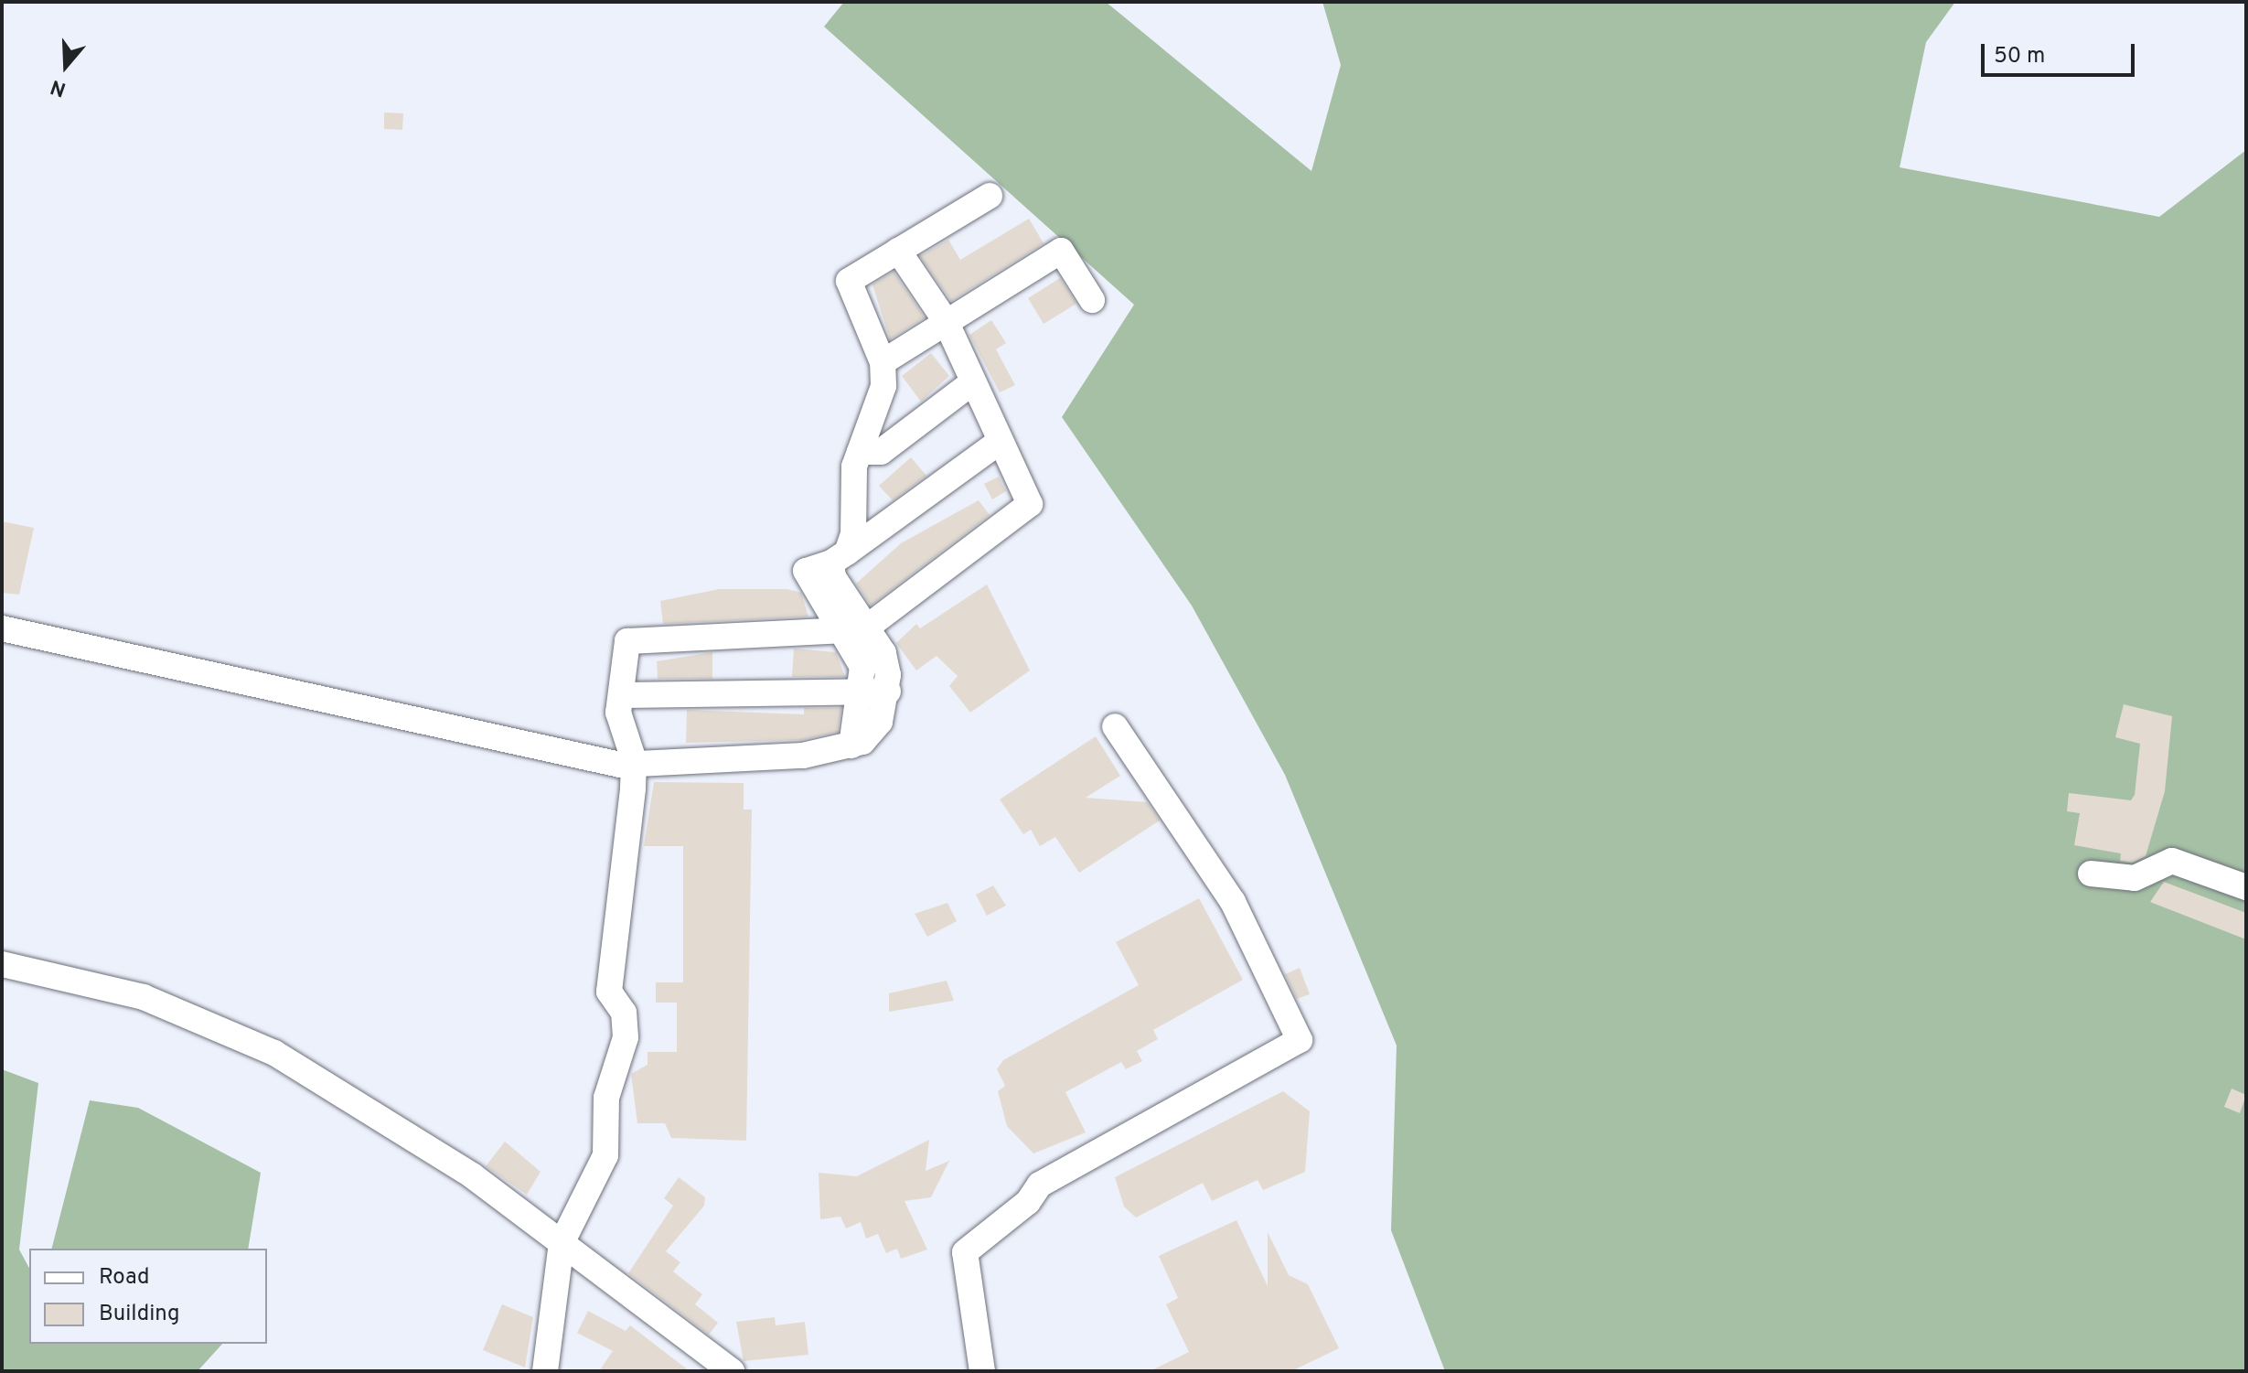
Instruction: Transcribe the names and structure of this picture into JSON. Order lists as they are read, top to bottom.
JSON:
{
  "legend": ["Road", "Building"],
  "scale_bar": "50 m",
  "north": "bottom"
}
